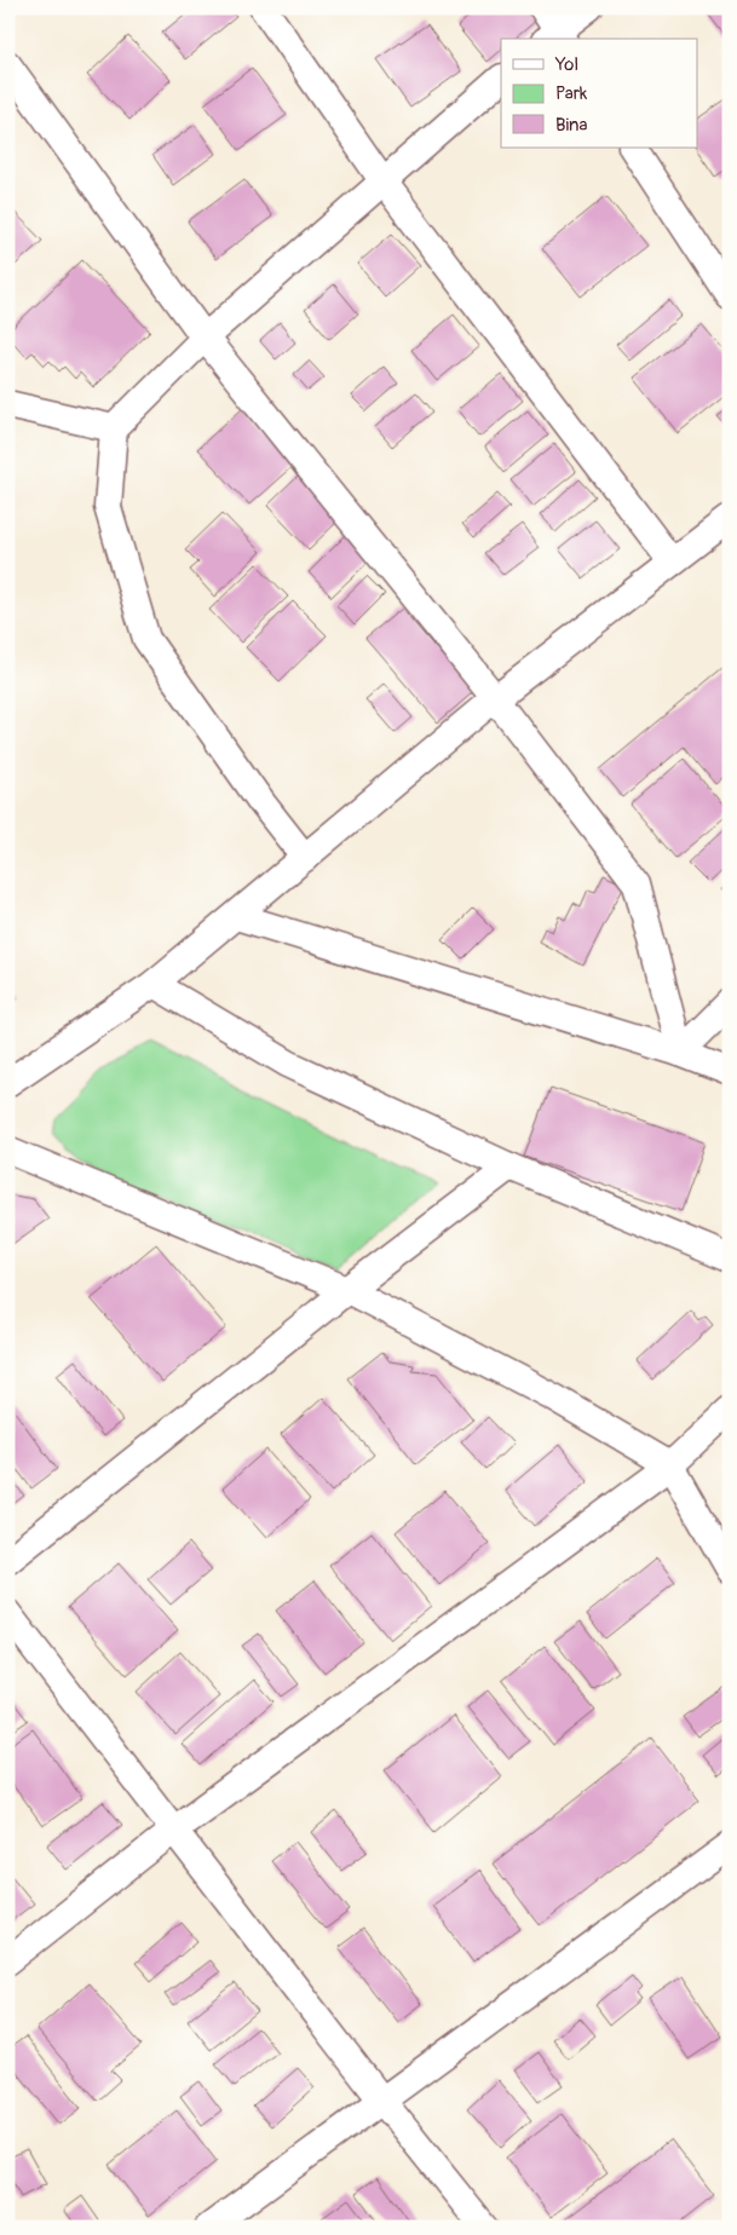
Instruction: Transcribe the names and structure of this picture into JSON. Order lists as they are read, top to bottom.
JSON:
{
  "legend": ["Yol", "Park", "Bina"]
}
